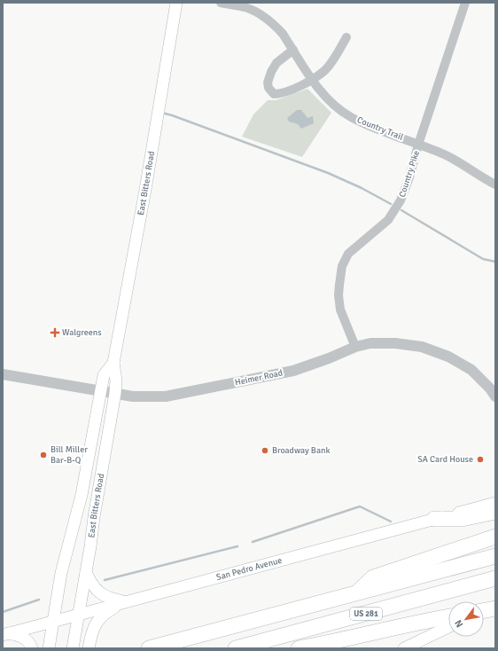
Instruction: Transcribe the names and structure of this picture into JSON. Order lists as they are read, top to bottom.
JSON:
{
  "streets": {
    "highway": ["US 281"],
    "main road": ["East Bitters Road", "San Pedro Avenue"],
    "street": ["Country Trail", "Country Pike", "Heimer Road"]
  },
  "crossings": [
    ["Country Trail", "Country Pike"],
    ["Country Pike", "Heimer Road"],
    ["East Bitters Road", "Heimer Road"],
    ["East Bitters Road", "San Pedro Avenue"]
  ],
  "places": {
    "health": ["Walgreens"],
    "other": ["Broadway Bank", "Bill Miller Bar-B-Q", "SA Card House"]
  },
  "north": "bottom left"
}
